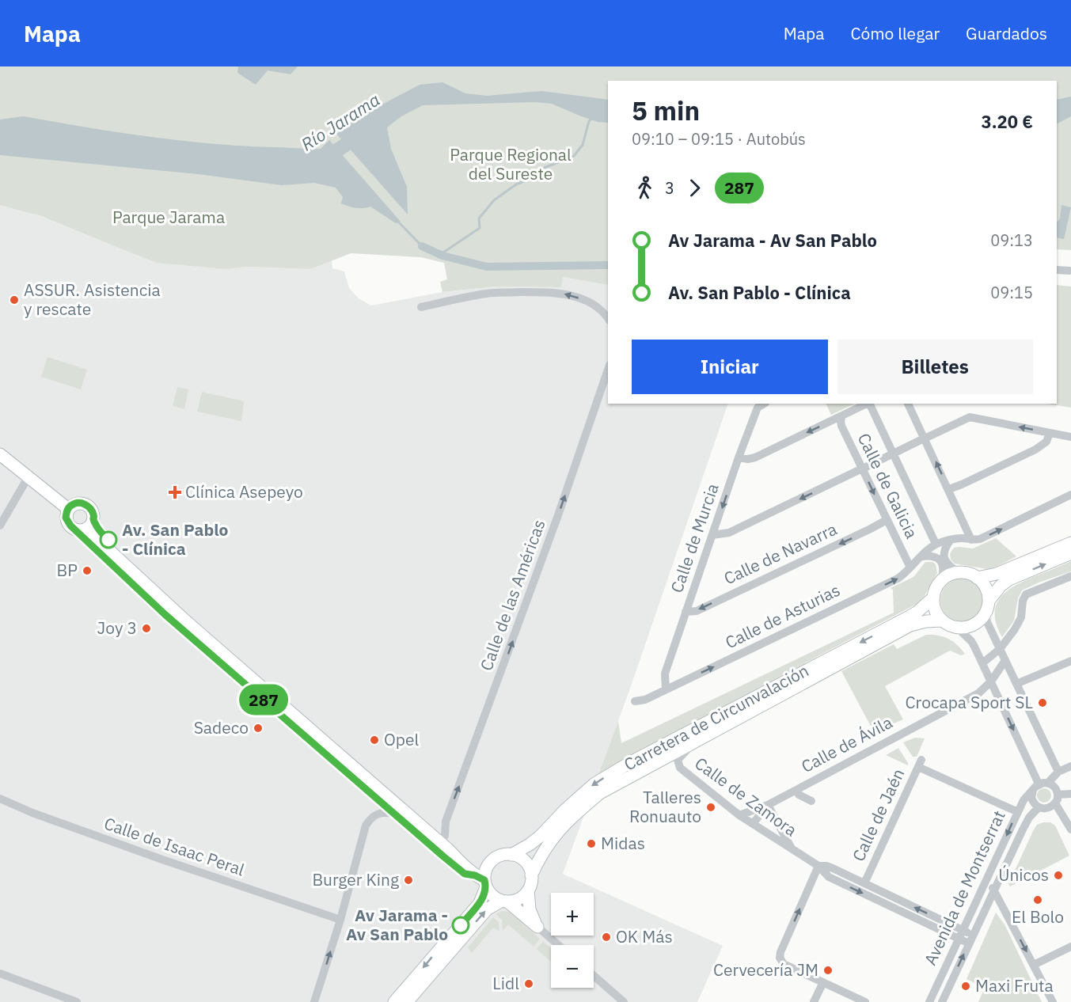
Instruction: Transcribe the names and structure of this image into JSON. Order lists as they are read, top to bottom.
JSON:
{
  "streets": {
    "main road": ["Carretera de Circunvalación"],
    "street": [
      "Calle de Galicia",
      "Calle de Murcia",
      "Calle de Navarra",
      "Calle de las Américas",
      "Calle de Asturias",
      "Calle de Ávila",
      "Calle de Zamora",
      "Calle de Jaén",
      "Calle de Isaac Peral",
      "Avenida de Montserrat"
    ]
  },
  "crossings": [
    ["Calle de Galicia", "Calle de Navarra"],
    ["Calle de Galicia", "Calle de Asturias"],
    ["Calle de Murcia", "Calle de Navarra"],
    ["Calle de Murcia", "Calle de Asturias"],
    ["Carretera de Circunvalación", "Calle de Zamora"],
    ["Calle de Ávila", "Calle de Zamora"],
    ["Calle de Zamora", "Calle de Jaén"],
    ["Calle de Zamora", "Avenida de Montserrat"],
    ["Calle de Jaén", "Avenida de Montserrat"]
  ],
  "one_way": ["Calle de las Américas", "Calle de Asturias"],
  "water": ["Río Jarama"],
  "parks": ["Parque Regional del Sureste", "Parque Jarama"],
  "places": {
    "other": [
      "ASSUR. Asistencia y rescate",
      "Av. San Pablo - Clínica",
      "BP",
      "Joy 3",
      "Crocapa Sport SL",
      "Sadeco",
      "Opel",
      "Talleres Ronuauto",
      "Midas",
      "Únicos",
      "Burger King",
      "El Bolo",
      "Av Jarama - Av San Pablo",
      "OK Más",
      "Cervecería JM",
      "Lidl",
      "Maxi Fruta"
    ],
    "health": ["Clínica Asepeyo"]
  },
  "lines": ["bus line 287"],
  "page": {
    "header": "Mapa",
    "nav": ["Mapa", "Cómo llegar", "Guardados"],
    "on_map": "287",
    "heading": ["5 min", "09:10 – 09:15 · Autobús", "3.20 €"],
    "legs": ["3", "287"],
    "list": [
      {
        "name": "Av Jarama - Av San Pablo",
        "value": "09:13"
      },
      {
        "name": "Av. San Pablo - Clínica",
        "value": "09:15"
      }
    ],
    "buttons": ["Iniciar", "Billetes"],
    "map_buttons": ["+", "−"]
  }
}
